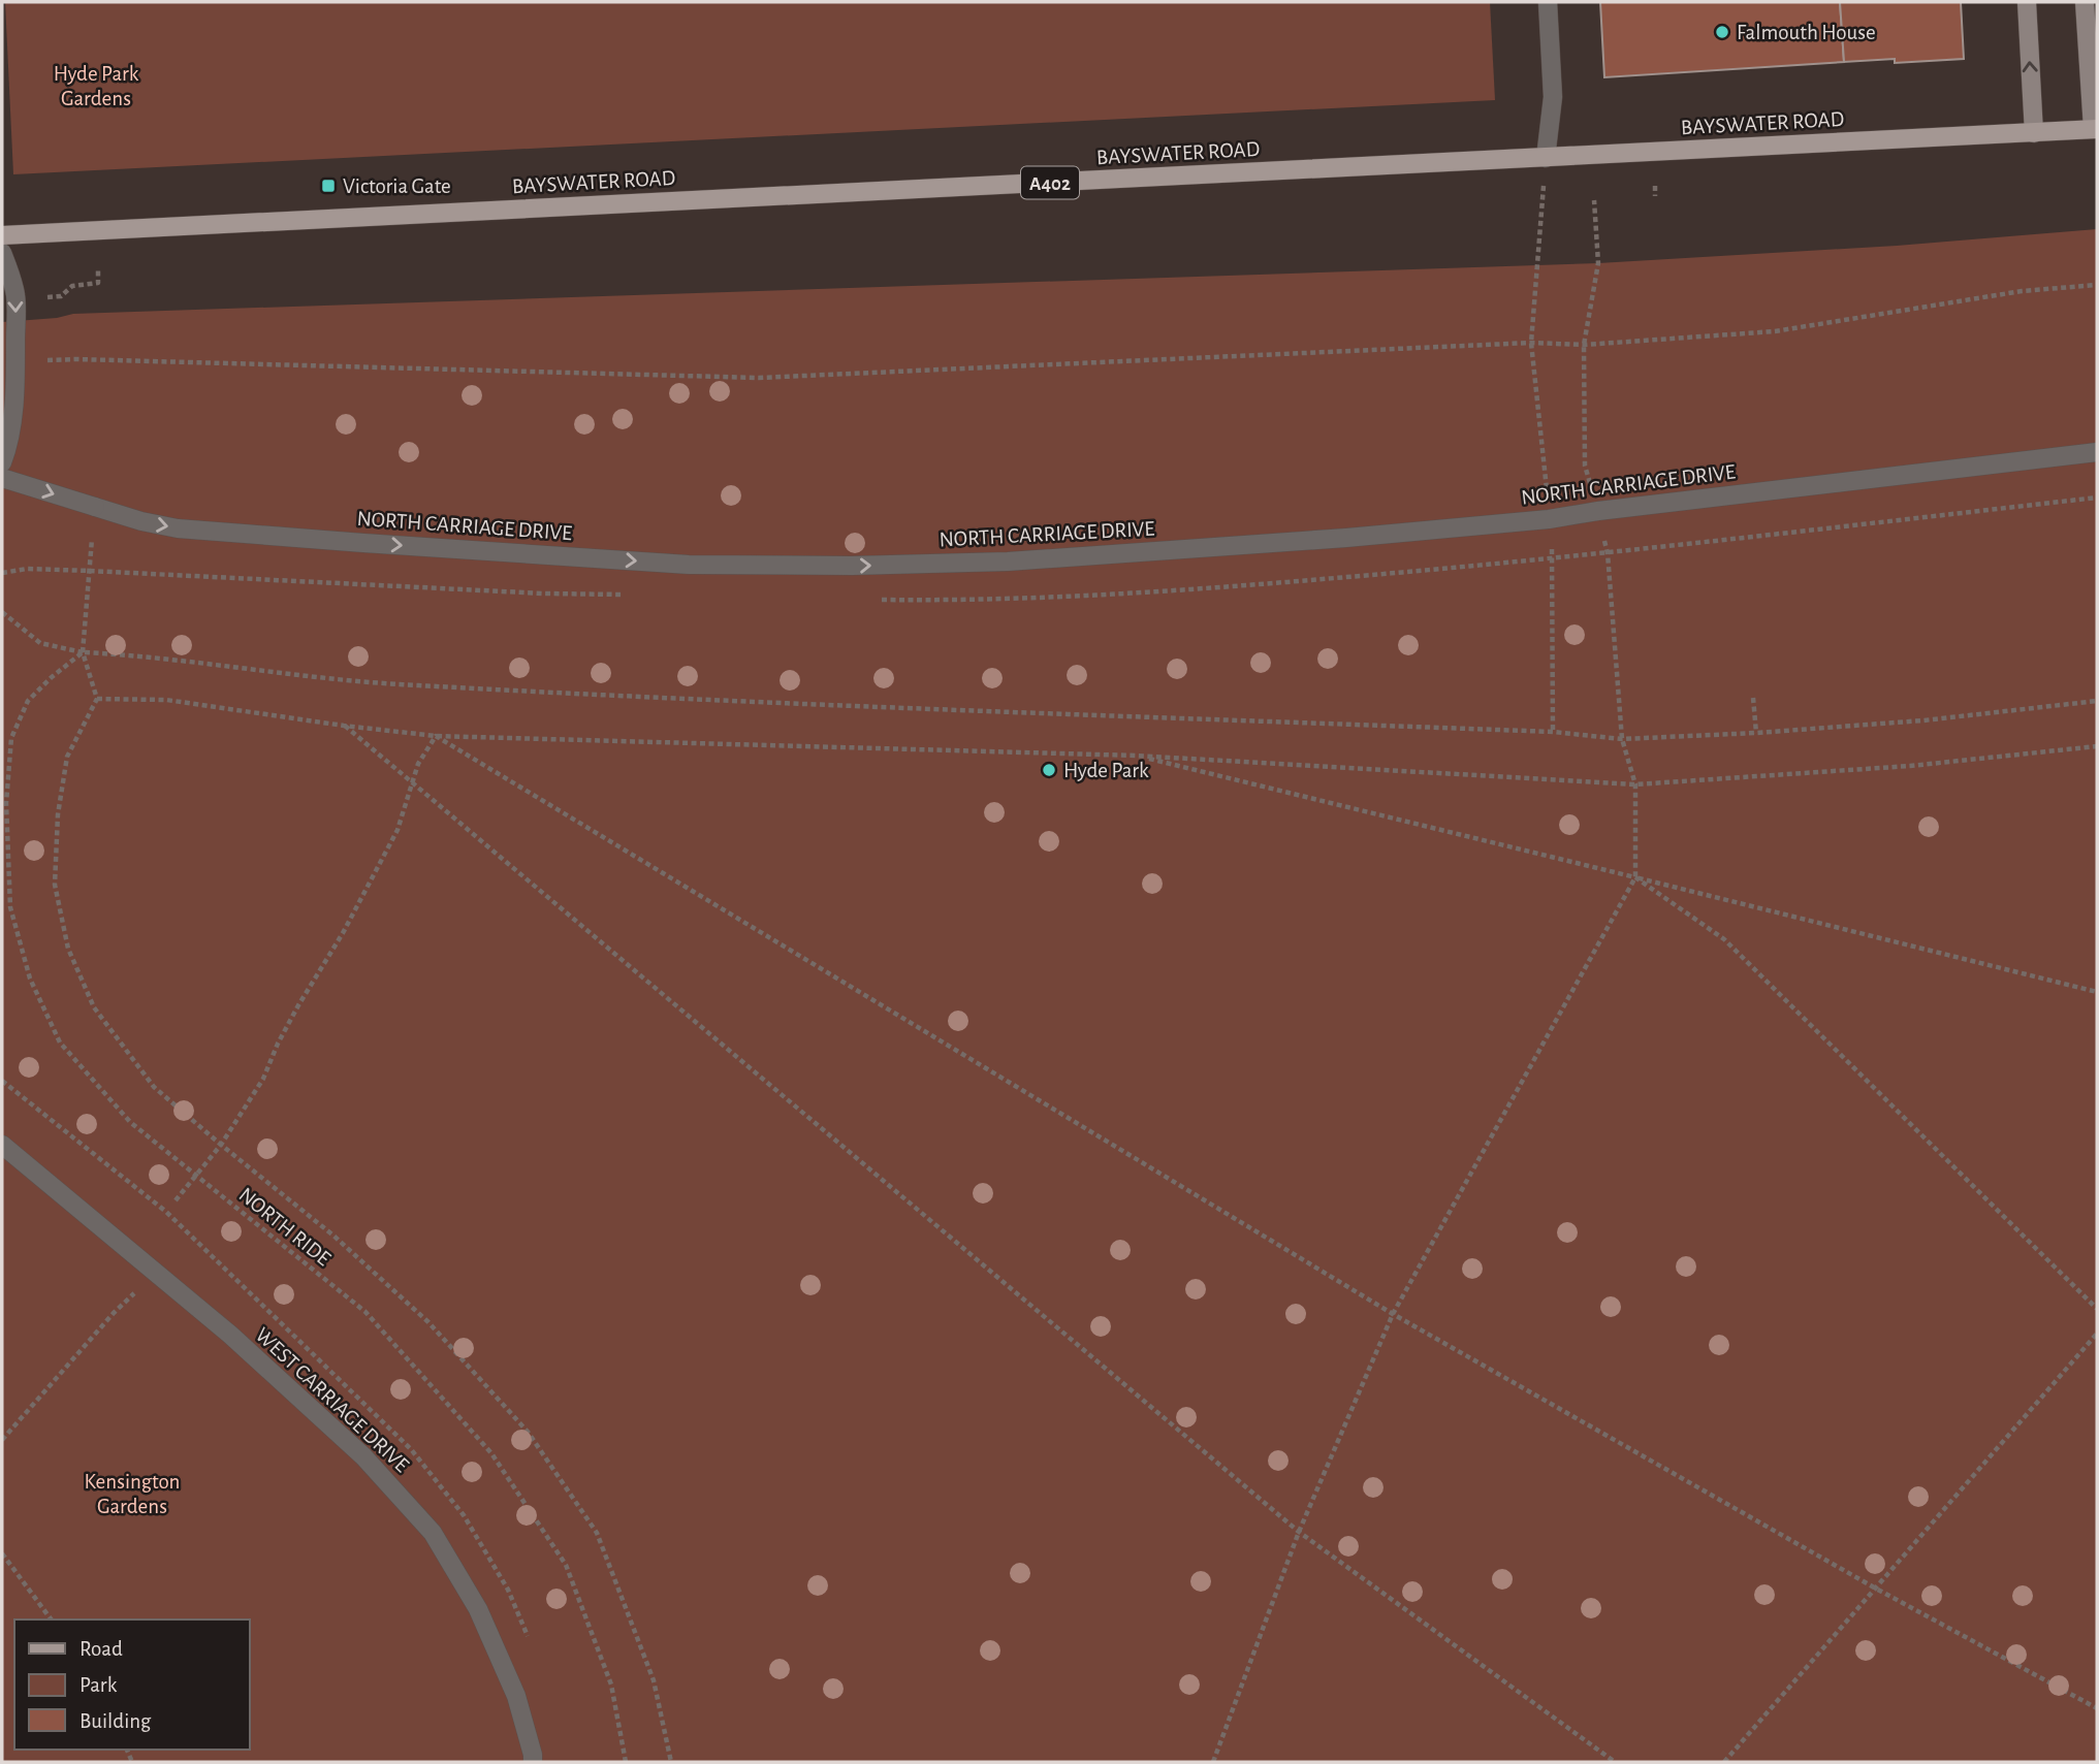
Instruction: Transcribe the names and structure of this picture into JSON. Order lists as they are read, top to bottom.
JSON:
{
  "streets": {
    "main road": ["BAYSWATER ROAD", "A402"],
    "street": ["NORTH CARRIAGE DRIVE", "WEST CARRIAGE DRIVE"],
    "path": ["NORTH RIDE"]
  },
  "one_way": ["NORTH CARRIAGE DRIVE"],
  "parks": ["Hyde Park Gardens", "Kensington Gardens"],
  "places": {
    "other": ["Falmouth House", "Hyde Park"],
    "transit": ["Victoria Gate"]
  },
  "legend": ["Road", "Park", "Building"]
}
